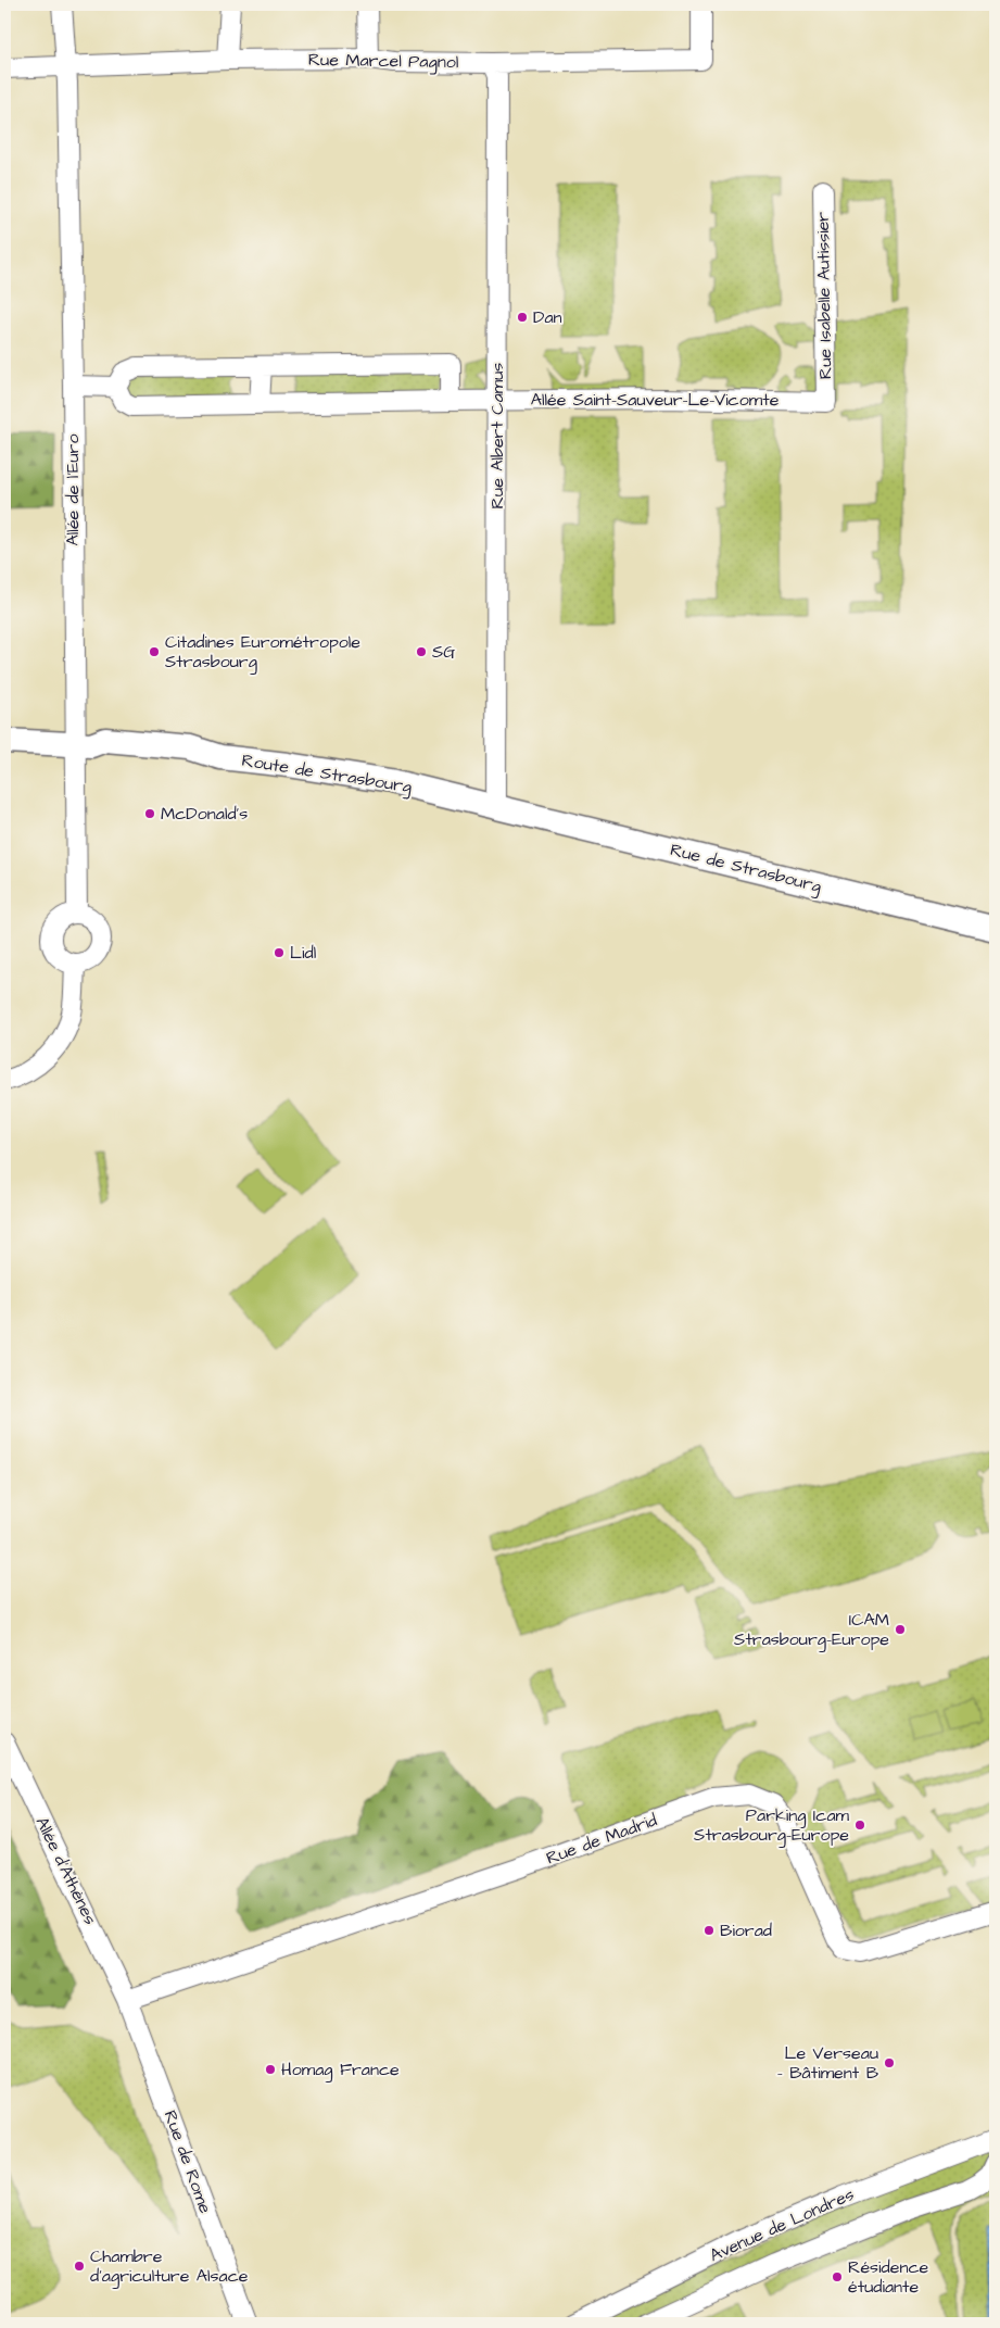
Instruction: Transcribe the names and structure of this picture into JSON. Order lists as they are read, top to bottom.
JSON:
{
  "streets": {
    "main road": ["Route de Strasbourg", "Rue de Strasbourg"],
    "street": [
      "Rue Marcel Pagnol",
      "Rue Isabelle Autissier",
      "Allée Saint-Sauveur-Le-Vicomte",
      "Rue Albert Camus",
      "Allée de l'Euro",
      "Rue de Madrid",
      "Allée d'Athènes",
      "Rue de Rome",
      "Avenue de Londres"
    ]
  },
  "crossings": [
    ["Rue Marcel Pagnol", "Rue Albert Camus"],
    ["Rue Marcel Pagnol", "Allée de l'Euro"],
    ["Rue Isabelle Autissier", "Allée Saint-Sauveur-Le-Vicomte"],
    ["Allée Saint-Sauveur-Le-Vicomte", "Rue Albert Camus"],
    ["Rue Albert Camus", "Route de Strasbourg"],
    ["Rue Albert Camus", "Rue de Strasbourg"],
    ["Allée de l'Euro", "Route de Strasbourg"],
    ["Route de Strasbourg", "Rue de Strasbourg"],
    ["Rue de Madrid", "Allée d'Athènes"],
    ["Rue de Madrid", "Rue de Rome"],
    ["Allée d'Athènes", "Rue de Rome"]
  ],
  "places": [
    "Dan",
    "Citadines Eurométropole Strasbourg",
    "SG",
    "McDonald's",
    "Lidl",
    "ICAM Strasbourg-Europe",
    "Parking Icam Strasbourg-Europe",
    "Biorad",
    "Le Verseau - Bâtiment B",
    "Homag France",
    "Chambre d'agriculture Alsace",
    "Résidence étudiante"
  ]
}
